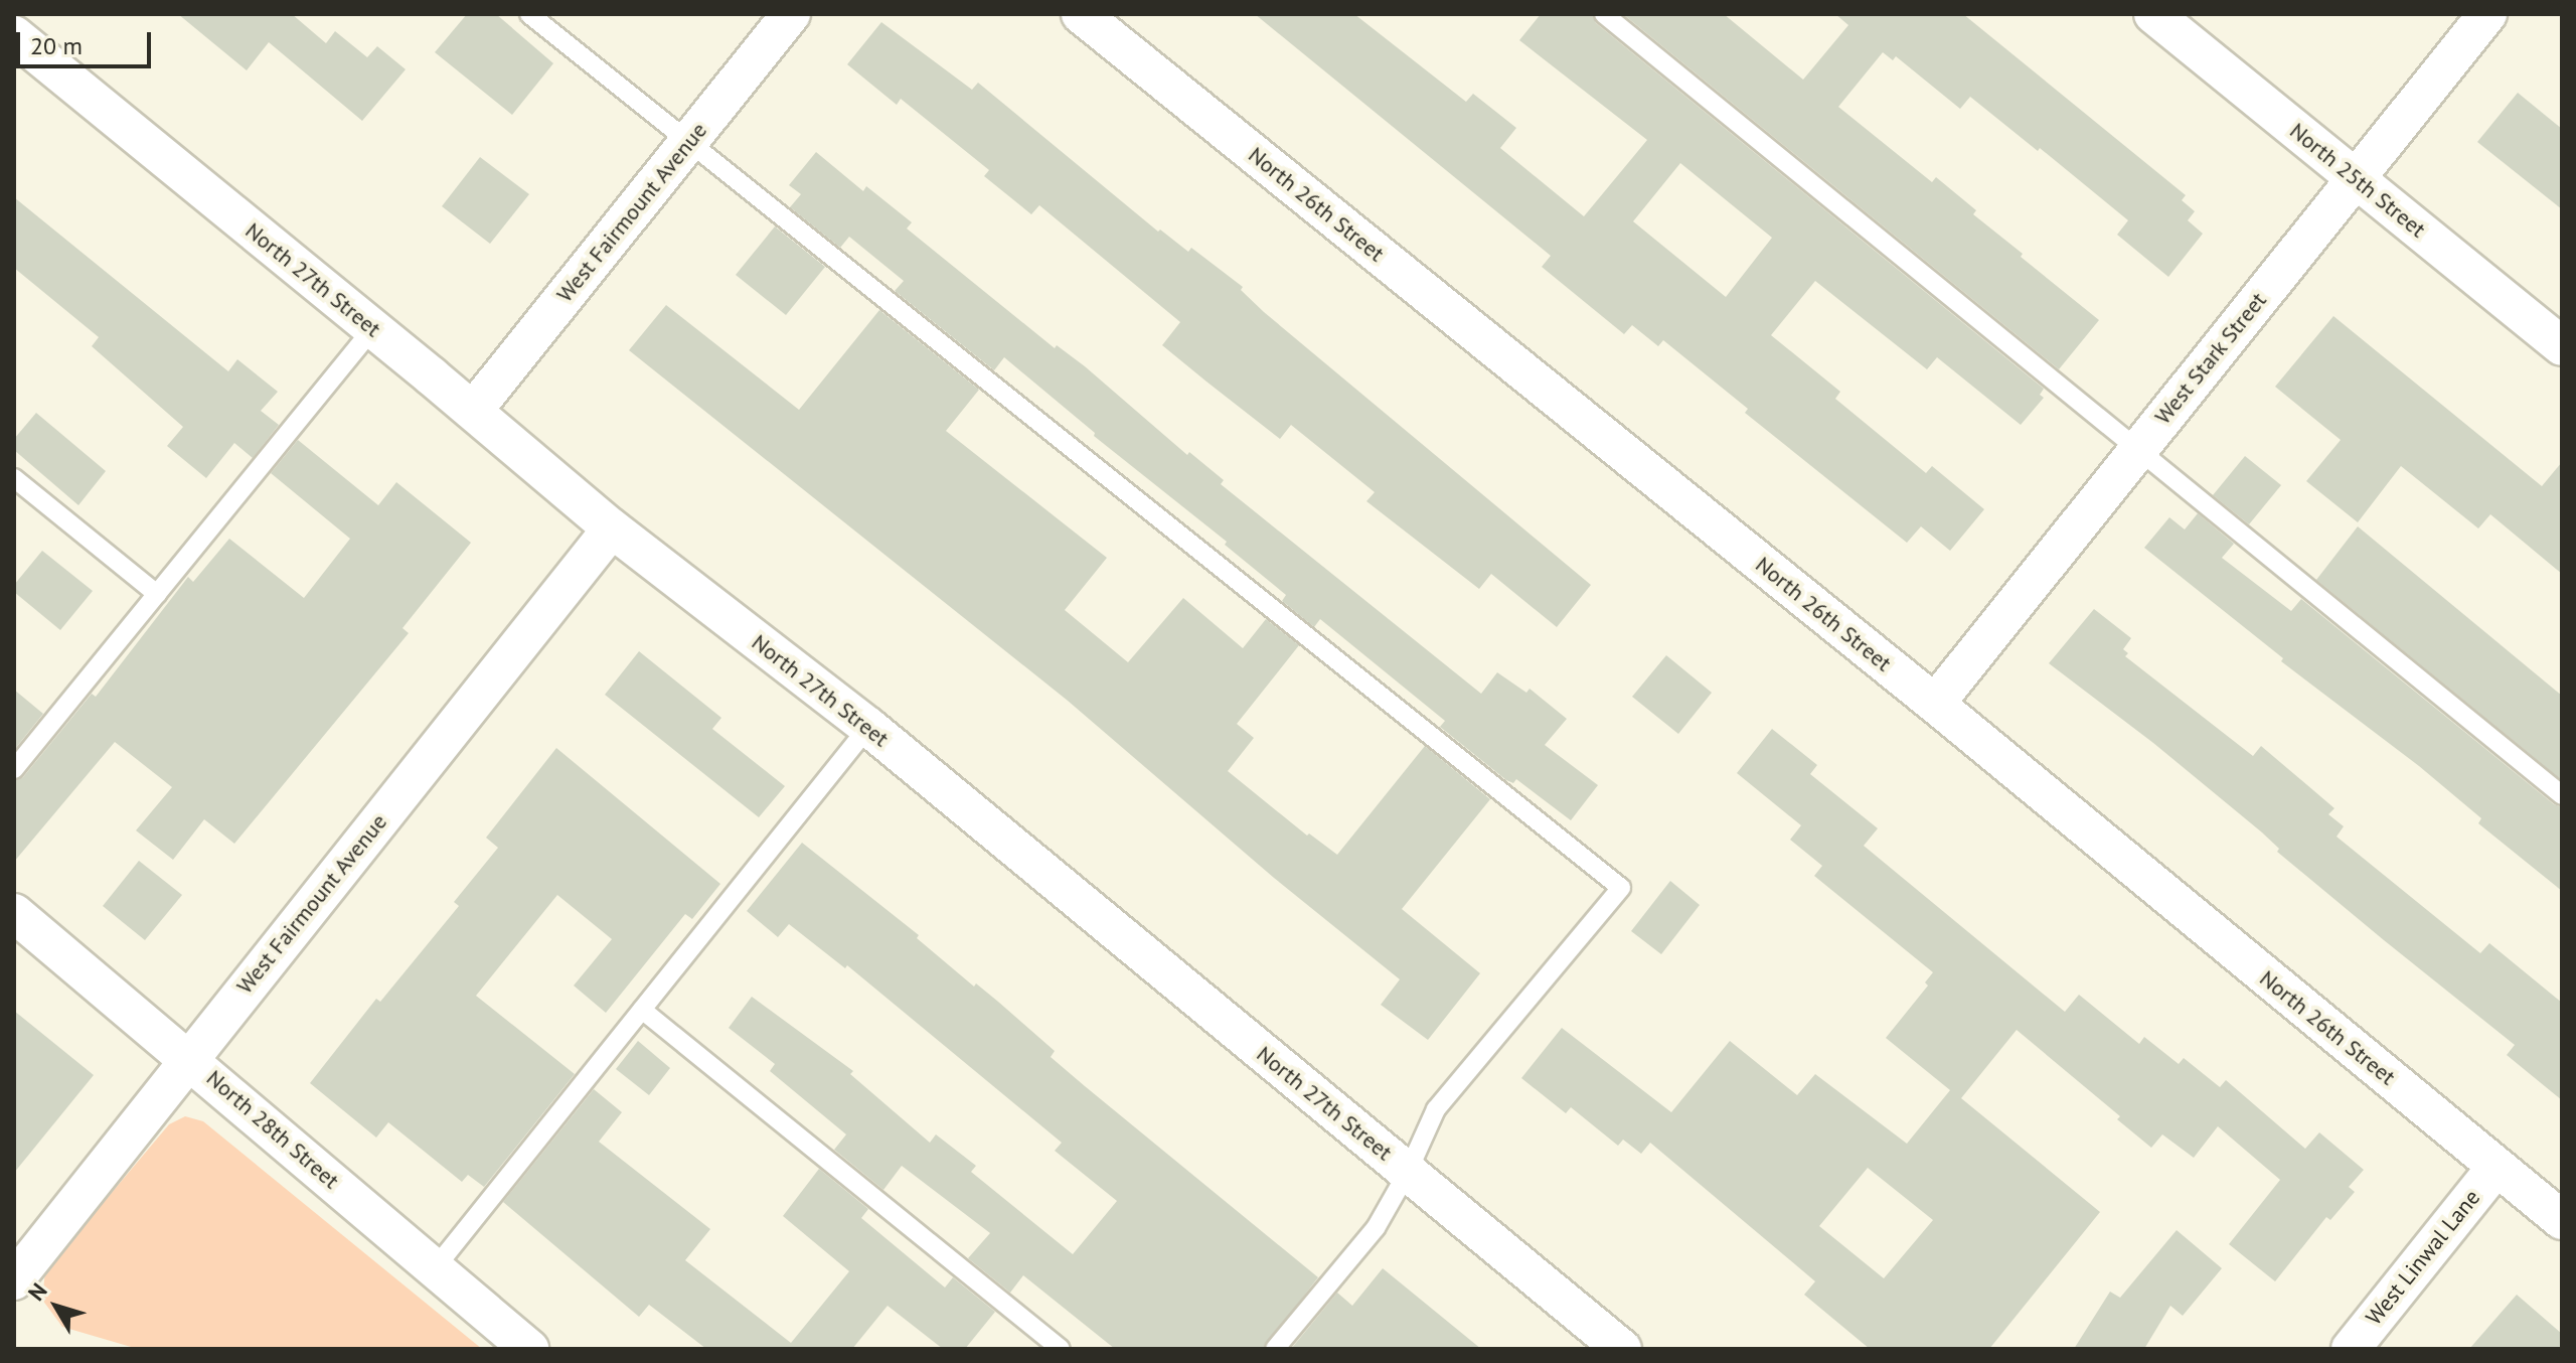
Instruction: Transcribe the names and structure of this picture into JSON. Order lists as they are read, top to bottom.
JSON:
{
  "streets": {
    "street": [
      "North 25th Street",
      "North 26th Street",
      "West Fairmount Avenue",
      "North 27th Street",
      "West Stark Street",
      "North 28th Street",
      "West Linwal Lane"
    ]
  },
  "crossings": [
    ["North 25th Street", "West Stark Street"],
    ["North 26th Street", "West Stark Street"],
    ["North 26th Street", "West Linwal Lane"],
    ["West Fairmount Avenue", "North 27th Street"],
    ["West Fairmount Avenue", "North 28th Street"]
  ],
  "scale_bar": "20 m",
  "north": "top left"
}
